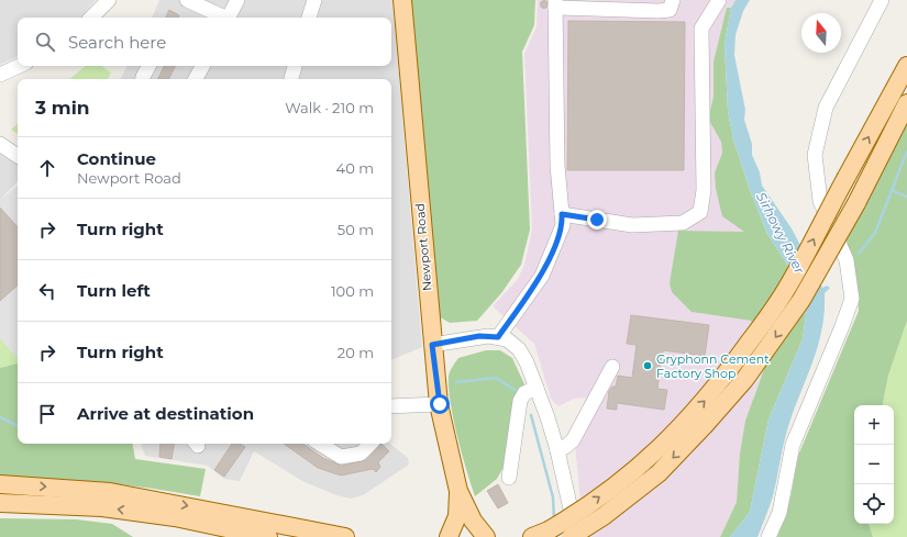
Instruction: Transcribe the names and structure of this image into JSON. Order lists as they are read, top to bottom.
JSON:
{
  "streets": {
    "main road": ["Newport Road"]
  },
  "water": ["Sirhowy River"],
  "places": ["Gryphonn Cement Factory Shop"],
  "north": "top",
  "page": {
    "search": "Search here",
    "heading": ["3 min", "Walk · 210 m"],
    "list": [
      ["Continue", "Newport Road", "40 m"],
      ["Turn right", "50 m"],
      ["Turn left", "100 m"],
      ["Turn right", "20 m"],
      "Arrive at destination"
    ],
    "map_buttons": ["+", "−"]
  }
}
